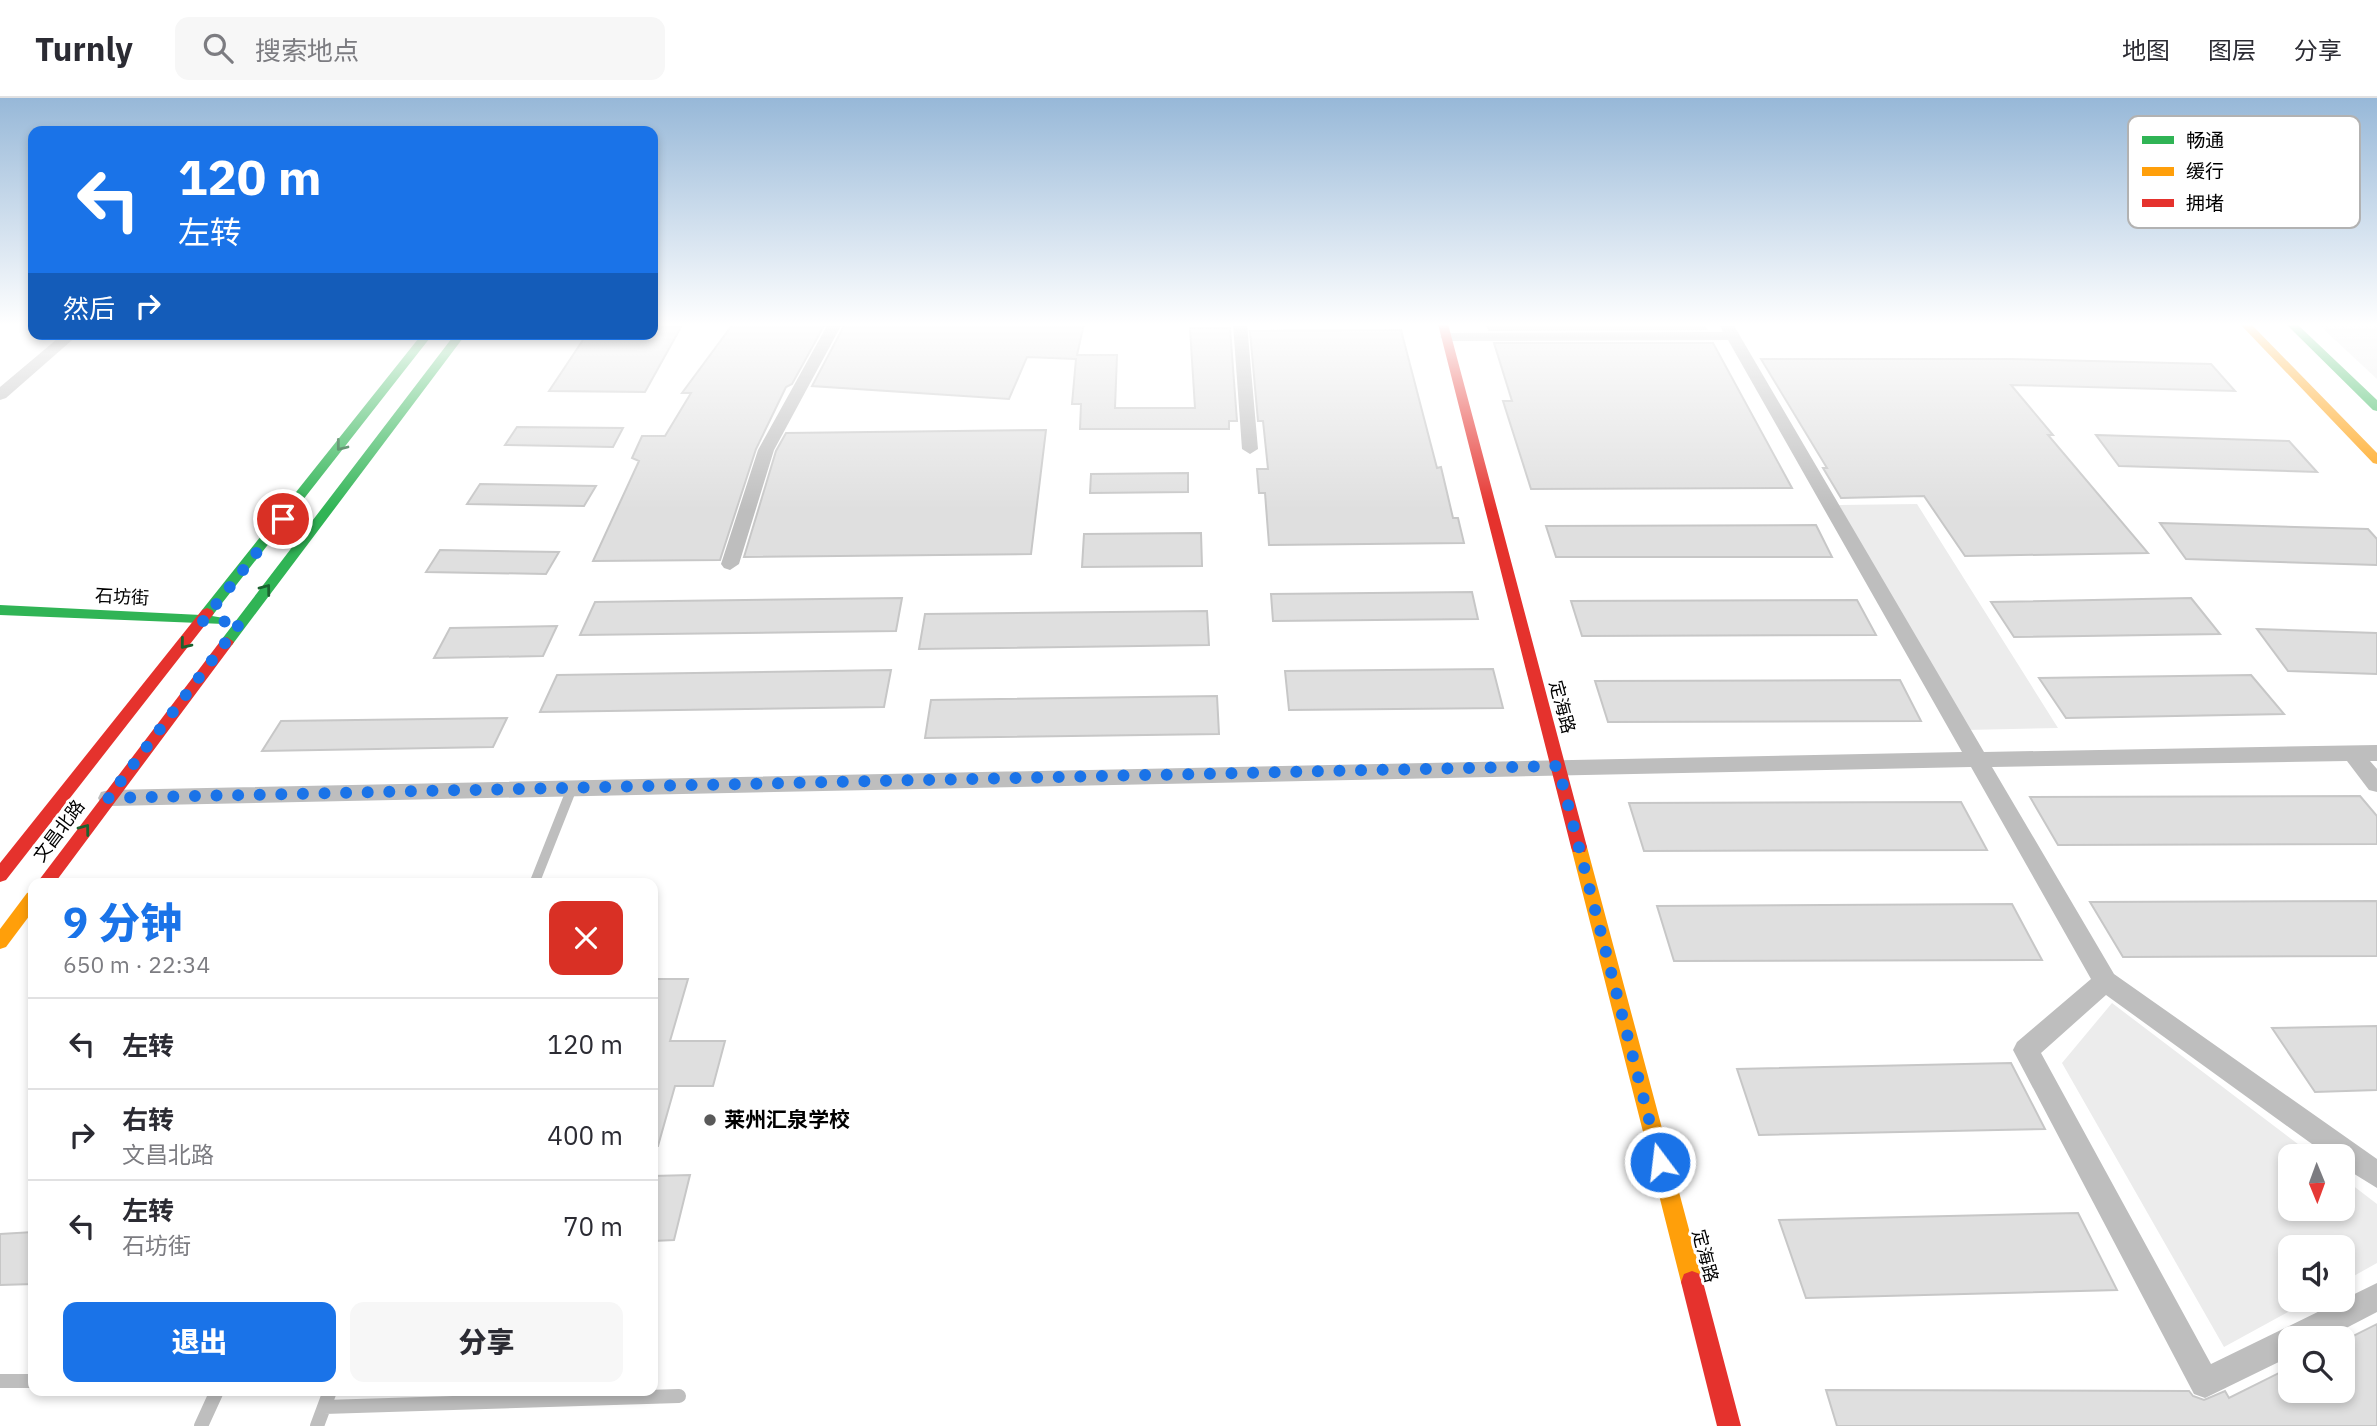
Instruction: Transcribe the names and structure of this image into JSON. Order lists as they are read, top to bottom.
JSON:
{
  "streets": {
    "main road": ["石坊街", "定海路", "文昌北路"]
  },
  "crossings": [
    ["石坊街", "文昌北路"]
  ],
  "places": ["莱州汇泉学校"],
  "legend": ["畅通", "缓行", "拥堵"],
  "north": "bottom",
  "page": {
    "header": "Turnly",
    "search": "搜索地点",
    "nav": ["地图", "图层", "分享"],
    "turn": ["120 m", "左转"],
    "then": "然后",
    "heading": ["9 分钟", "650 m · 22:34"],
    "list": [
      {
        "name": "左转",
        "value": "120 m"
      },
      {
        "name": "右转",
        "note": "文昌北路",
        "value": "400 m"
      },
      {
        "name": "左转",
        "note": "石坊街",
        "value": "70 m"
      }
    ],
    "buttons": ["退出", "分享"]
  }
}
